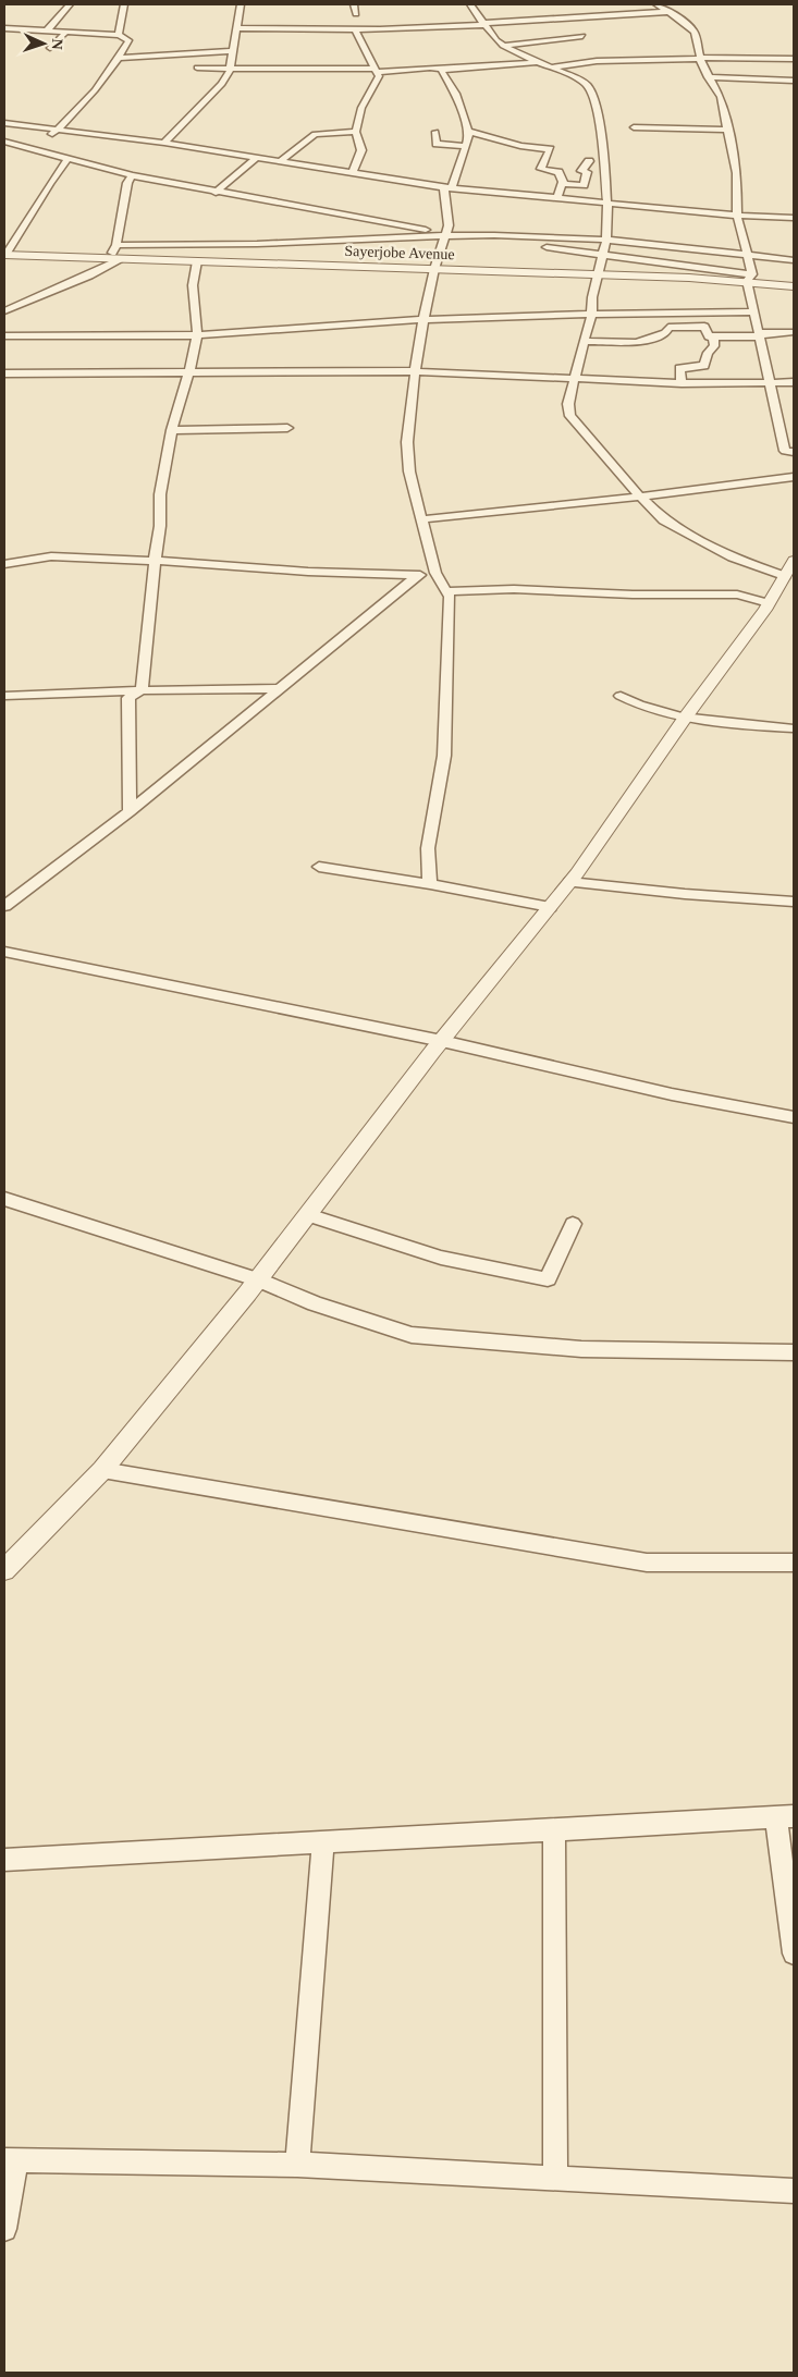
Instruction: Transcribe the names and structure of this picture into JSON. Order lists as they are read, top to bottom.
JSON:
{
  "streets": {
    "street": ["Sayerjobe Avenue"]
  },
  "north": "right"
}
